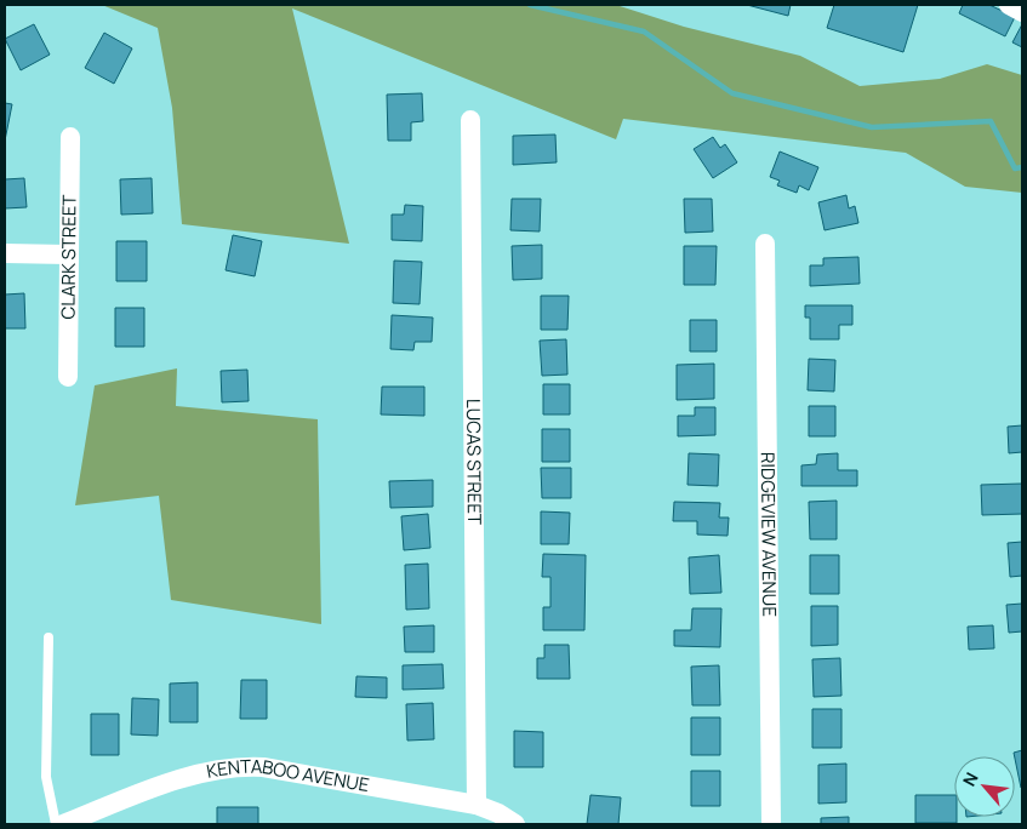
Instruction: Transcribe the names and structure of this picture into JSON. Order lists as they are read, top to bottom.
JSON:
{
  "streets": {
    "street": [
      "CLARK STREET",
      "LUCAS STREET",
      "RIDGEVIEW AVENUE",
      "KENTABOO AVENUE"
    ]
  },
  "crossings": [
    ["LUCAS STREET", "KENTABOO AVENUE"]
  ],
  "north": "top left"
}
